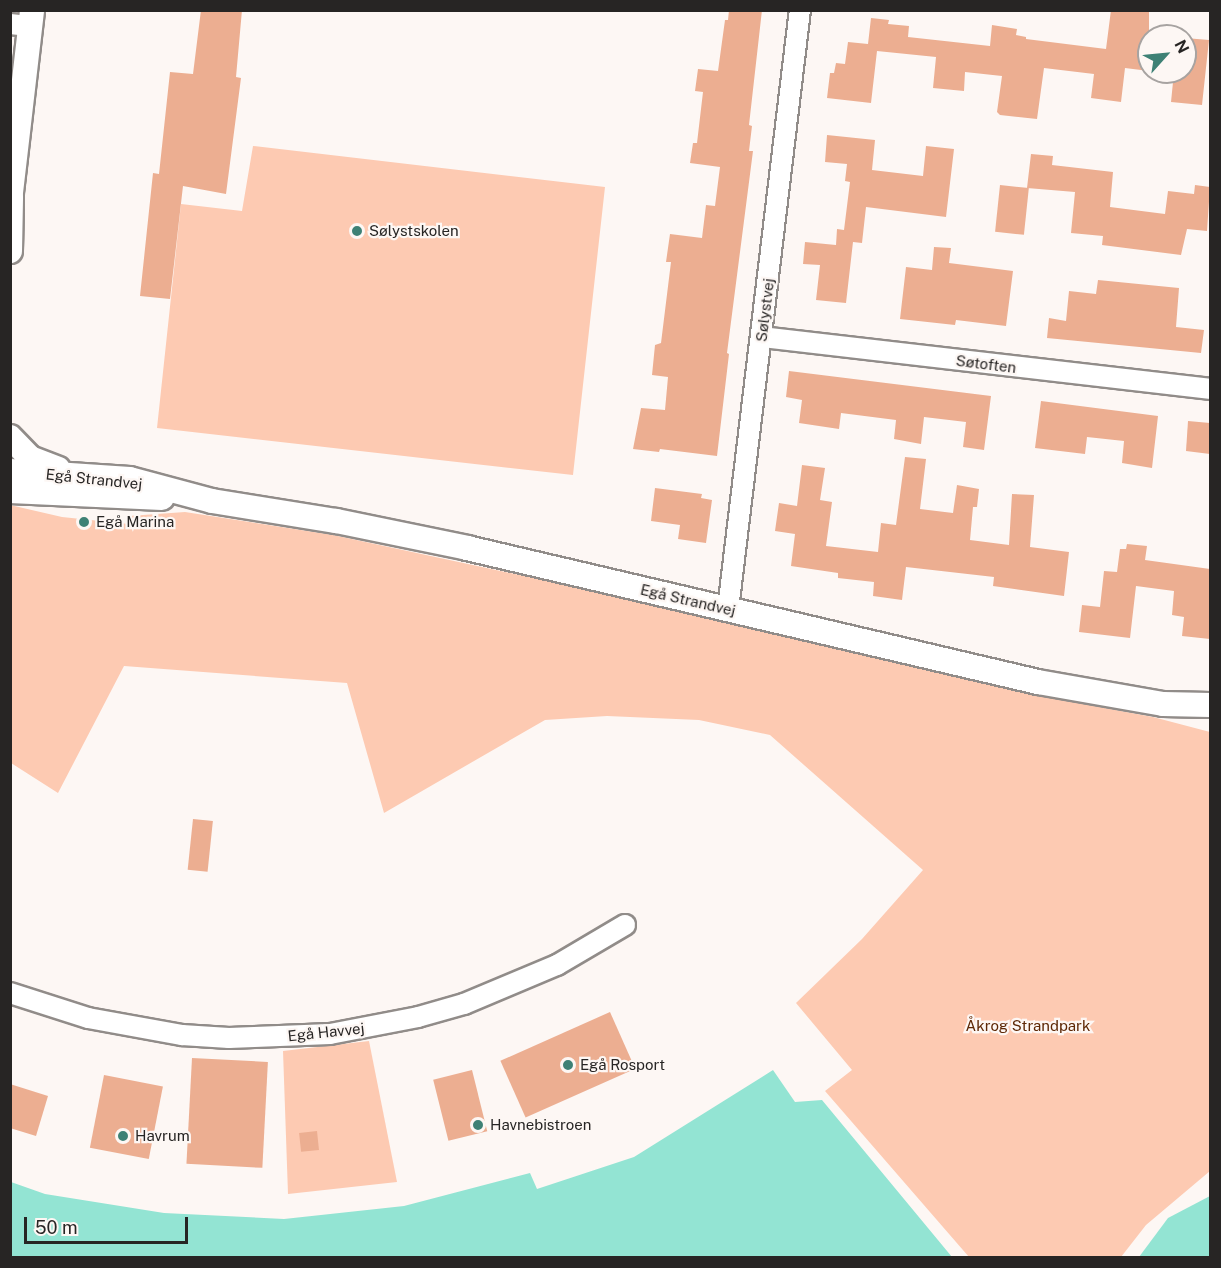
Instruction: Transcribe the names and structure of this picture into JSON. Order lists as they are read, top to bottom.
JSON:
{
  "streets": {
    "street": [
      "Sølystvej",
      "Søtoften",
      "Egå Strandvej",
      "Egå Havvej"
    ]
  },
  "crossings": [
    ["Sølystvej", "Søtoften"],
    ["Sølystvej", "Egå Strandvej"]
  ],
  "parks": ["Åkrog Strandpark"],
  "places": [
    "Sølystskolen",
    "Egå Marina",
    "Egå Rosport",
    "Havnebistroen",
    "Havrum"
  ],
  "scale_bar": "50 m",
  "north": "top right"
}
